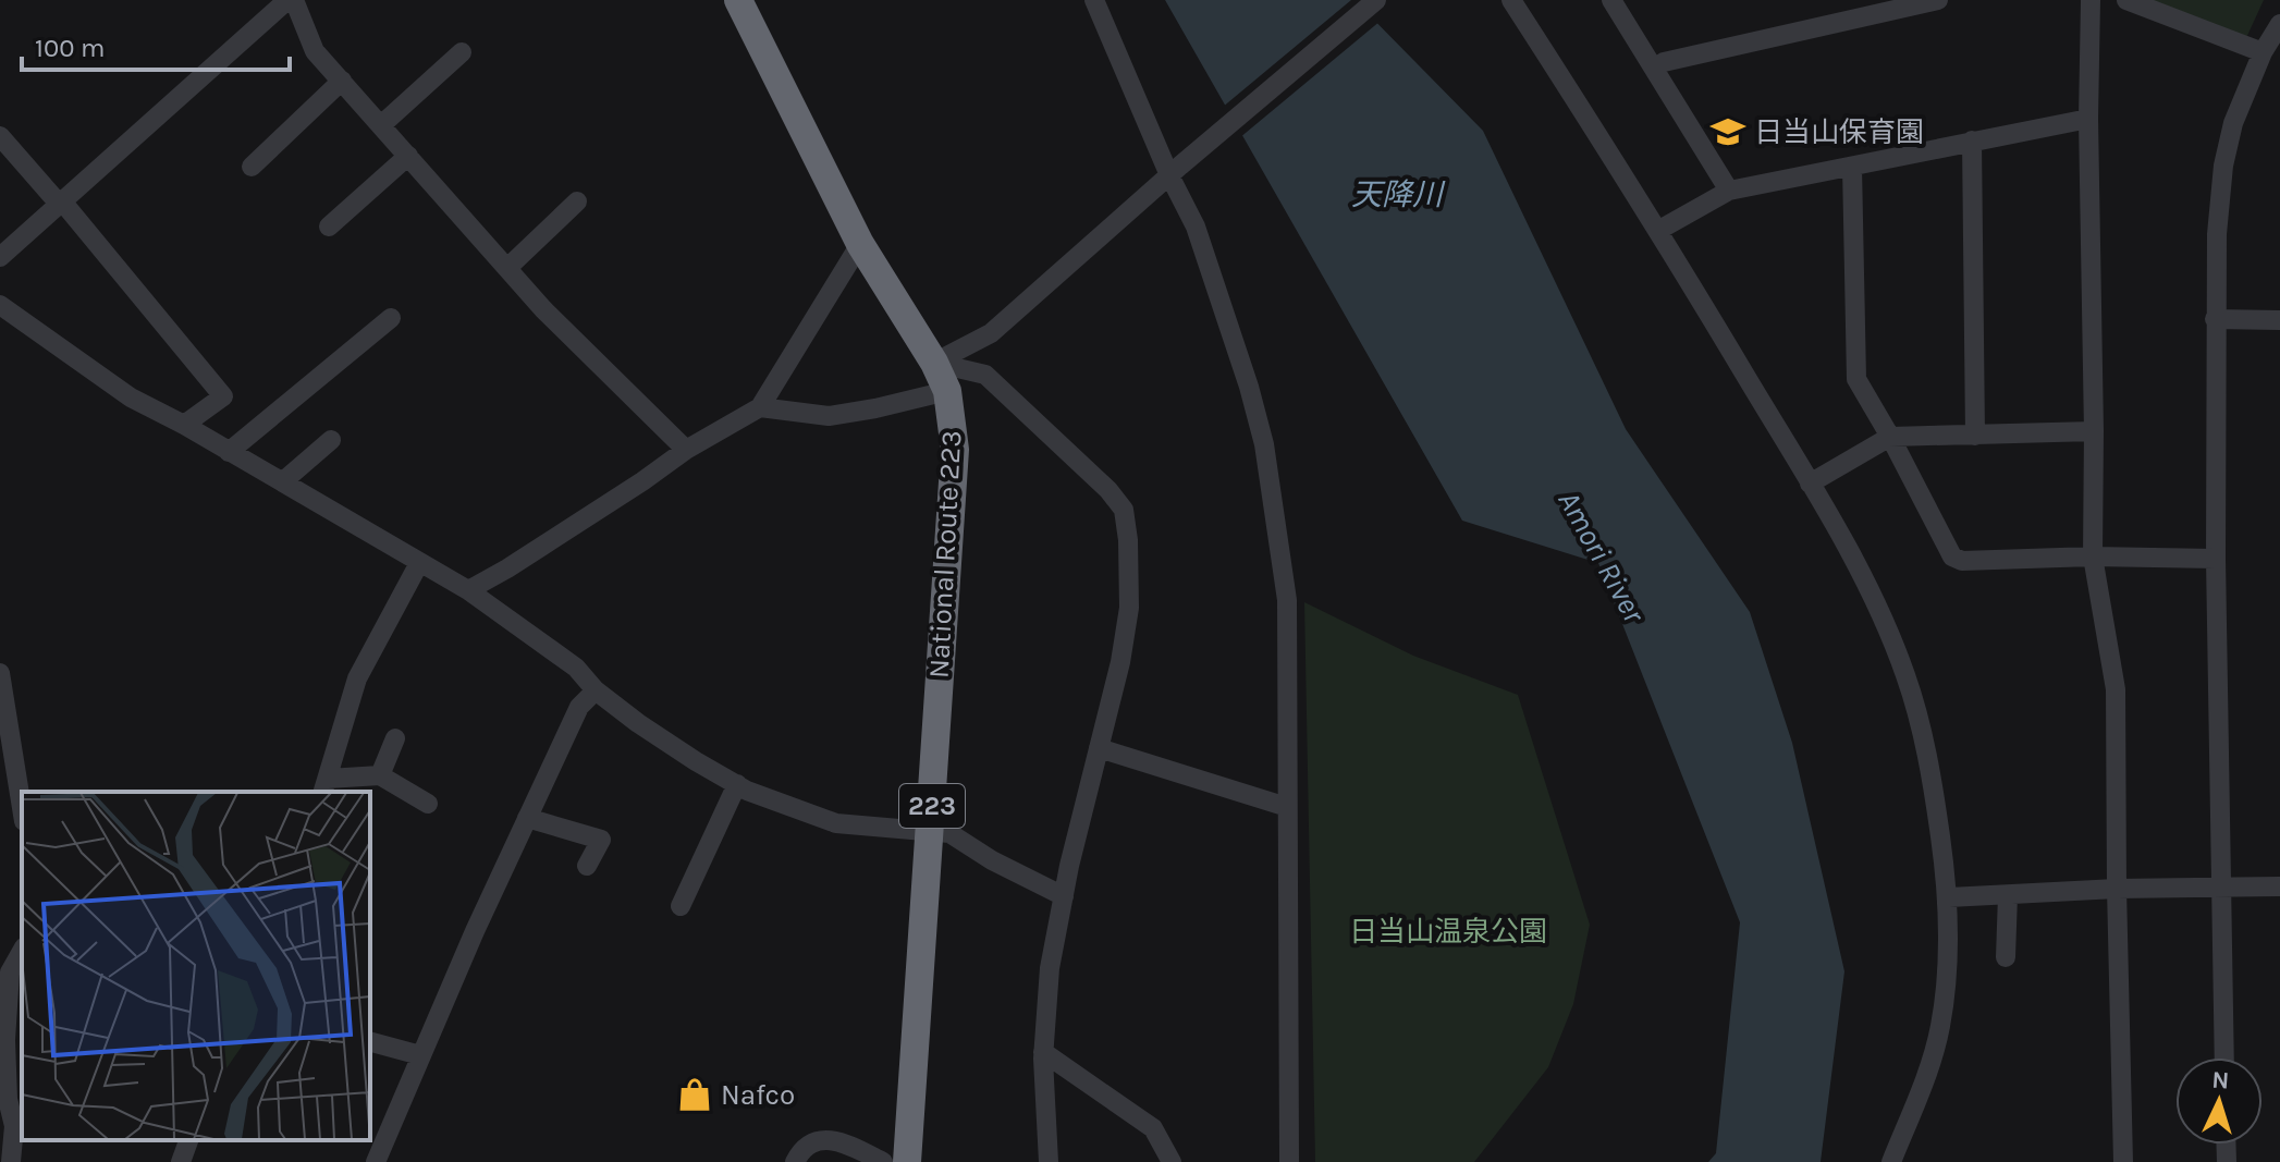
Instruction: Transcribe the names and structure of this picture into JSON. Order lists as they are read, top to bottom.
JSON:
{
  "streets": {
    "highway": ["National Route 223", "223"]
  },
  "water": ["天降川", "Amori River"],
  "parks": ["日当山温泉公園"],
  "places": {
    "school or university": ["日当山保育園"],
    "shop": ["Nafco"]
  },
  "scale_bar": "100 m",
  "north": "top"
}
